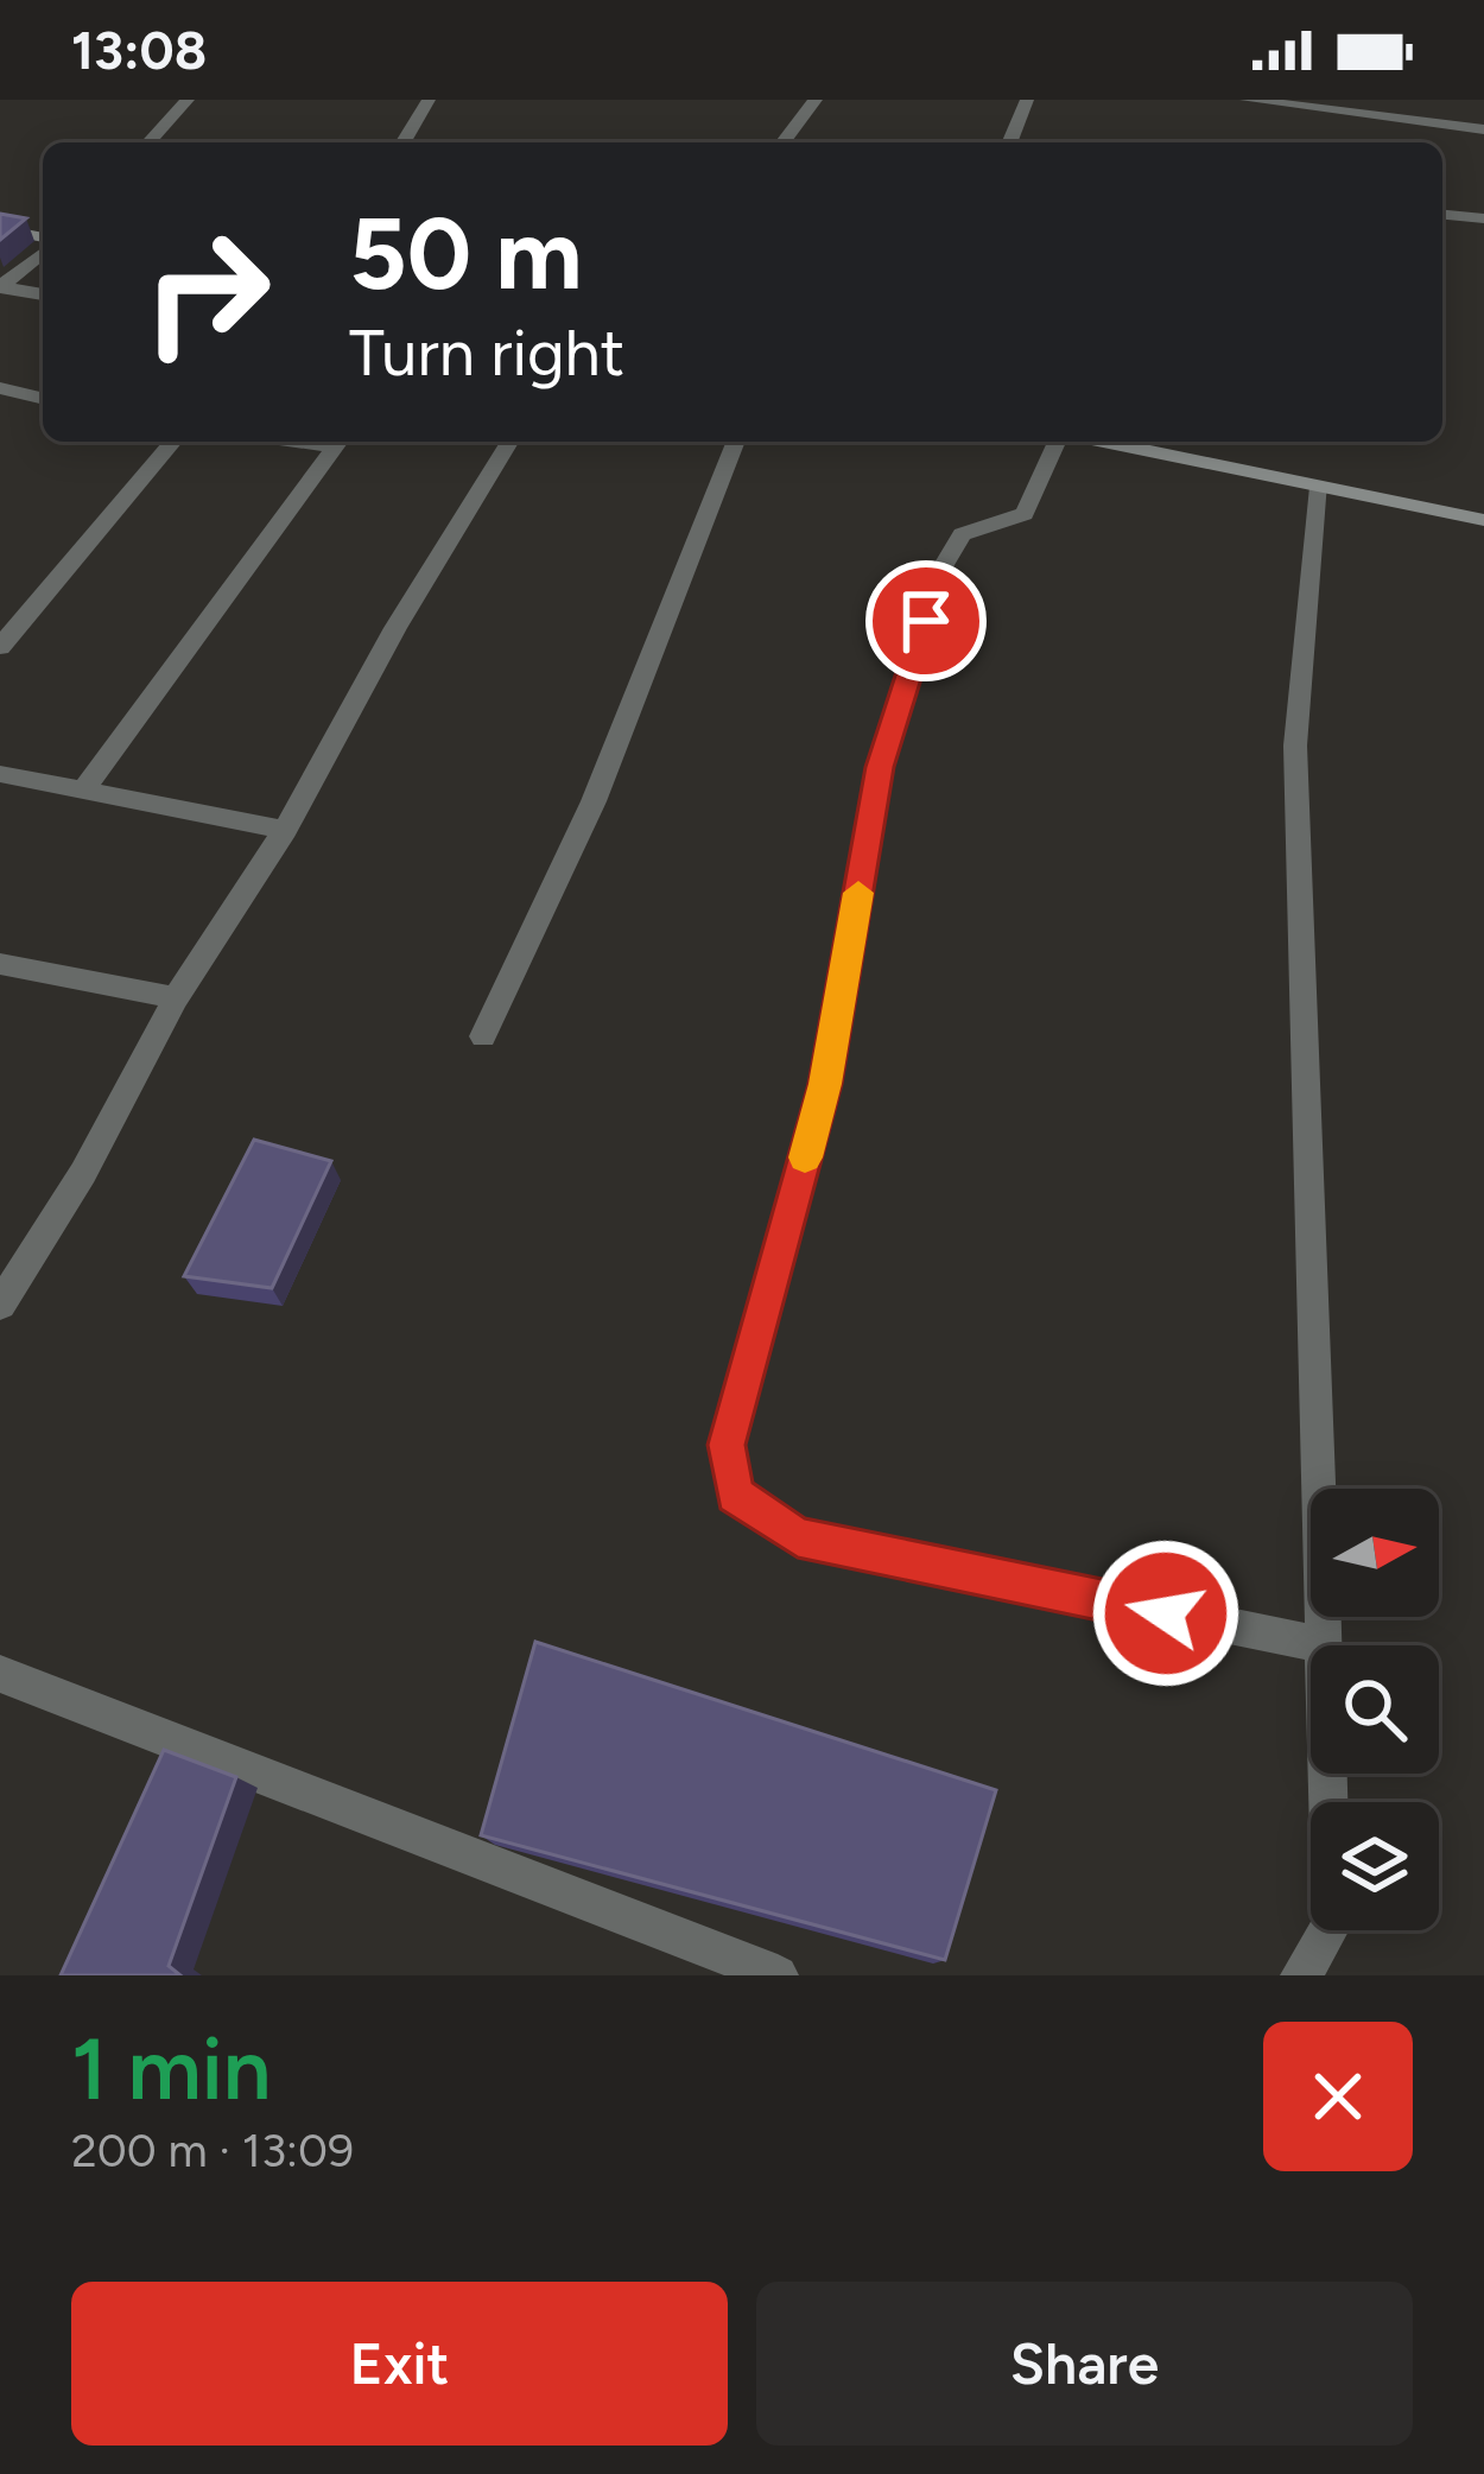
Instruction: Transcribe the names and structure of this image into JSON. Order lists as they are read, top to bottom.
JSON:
{
  "north": "right",
  "page": {
    "status": "13:08",
    "turn": ["50 m", "Turn right"],
    "heading": ["1 min", "200 m · 13:09"],
    "buttons": ["Exit", "Share"]
  }
}
